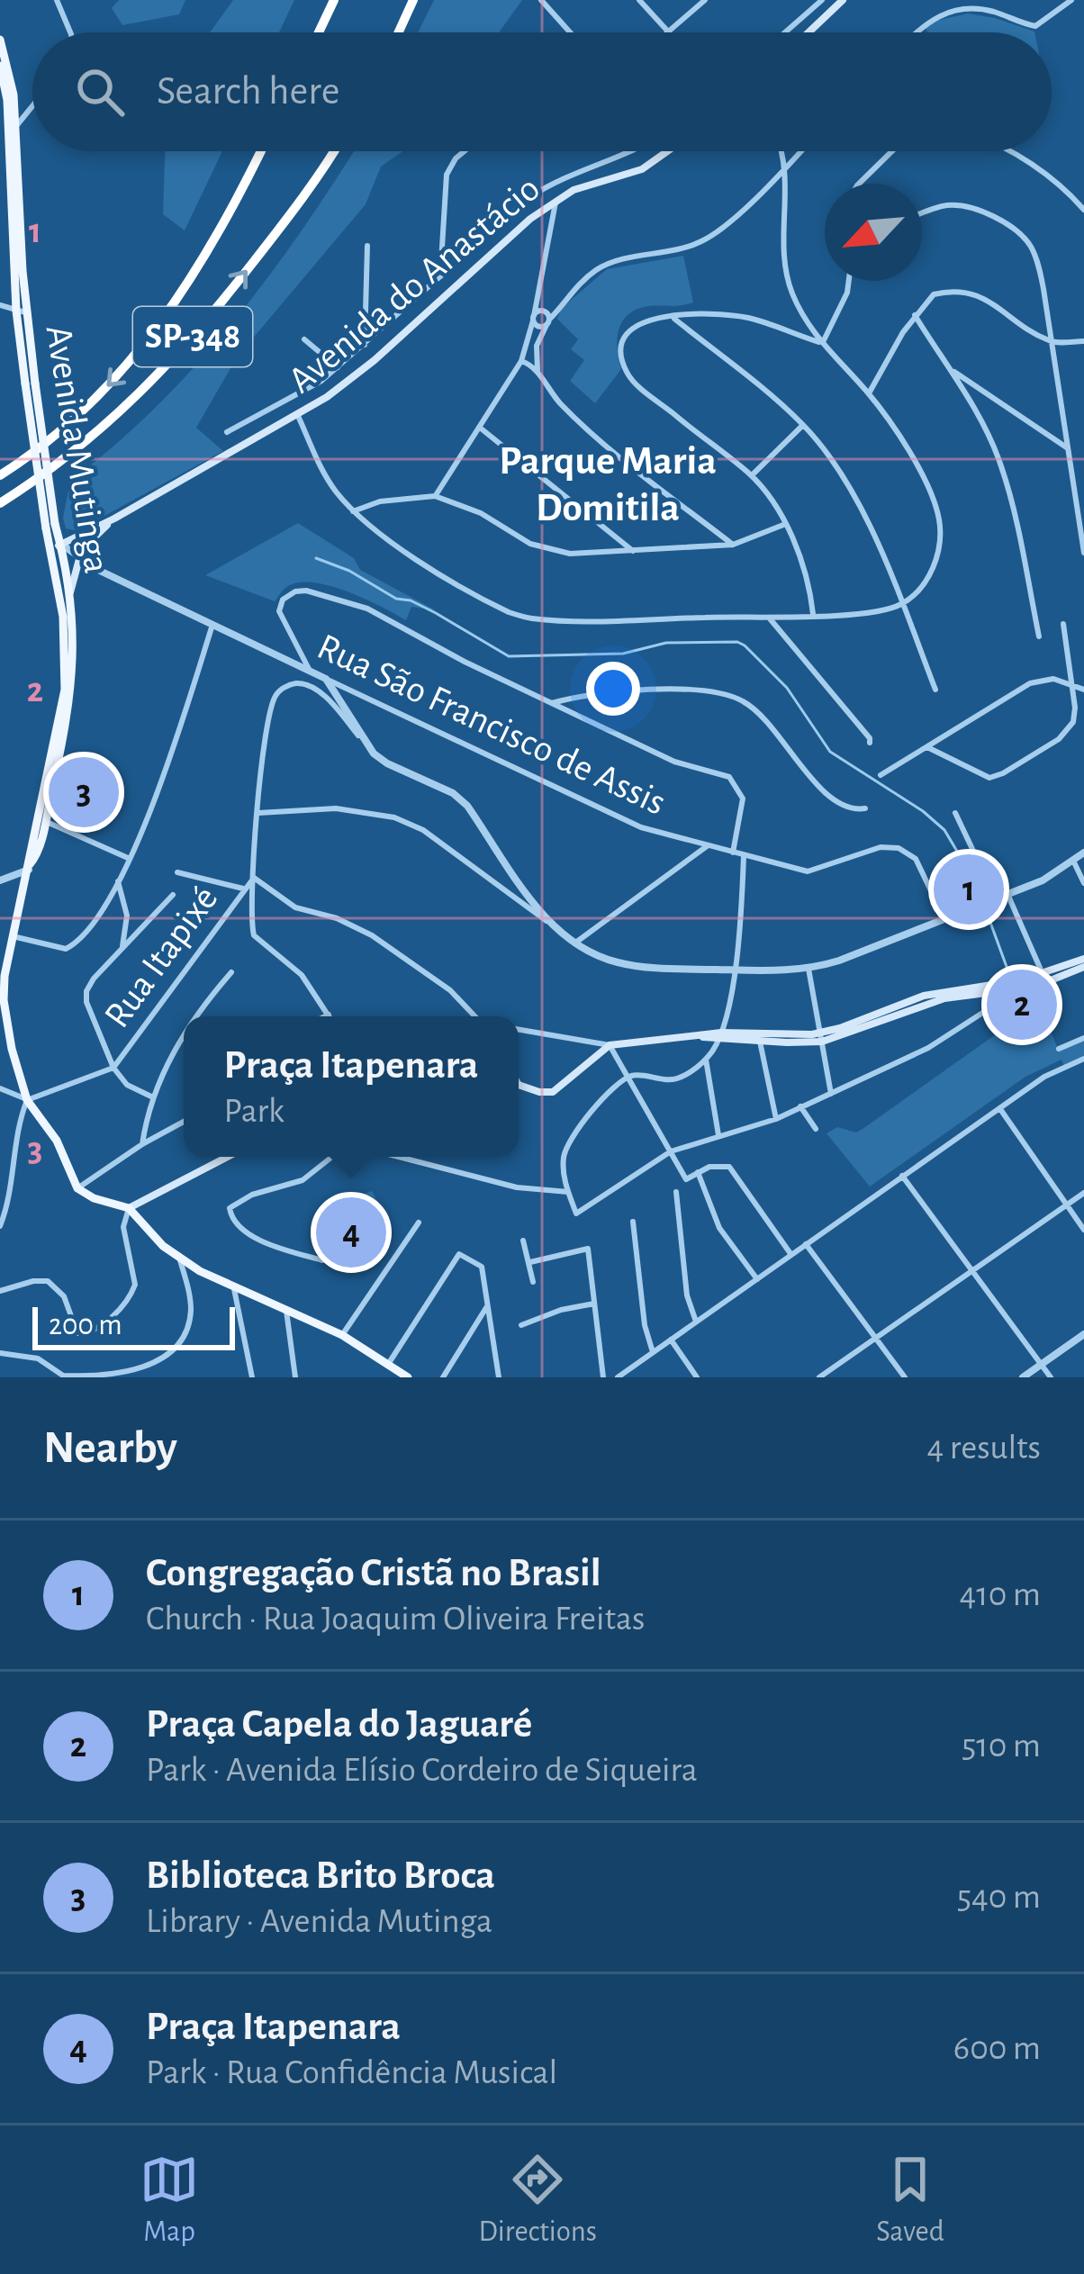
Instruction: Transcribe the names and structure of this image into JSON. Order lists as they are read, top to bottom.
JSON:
{
  "streets": {
    "highway": ["SP-348"],
    "main road": ["Avenida do Anastácio", "Avenida Mutinga"],
    "street": ["Rua São Francisco de Assis", "Rua Itapixé"]
  },
  "crossings": [
    ["Avenida do Anastácio", "Avenida Mutinga"],
    ["Avenida do Anastácio", "Rua São Francisco de Assis"],
    ["Avenida Mutinga", "Rua São Francisco de Assis"]
  ],
  "districts": ["Parque Maria Domitila"],
  "scale_bar": "200 m",
  "north": "bottom left",
  "page": {
    "search": "Search here",
    "pins": [
      "3",
      "1",
      "2",
      "4"
    ],
    "popup": ["Praça Itapenara", "Park"],
    "scale": "200 m",
    "heading": ["Nearby", "4 results"],
    "list": [
      {
        "mark": "1",
        "name": "Congregação Cristã no Brasil",
        "note": "Church · Rua Joaquim Oliveira Freitas",
        "value": "410 m"
      },
      {
        "mark": "2",
        "name": "Praça Capela do Jaguaré",
        "note": "Park · Avenida Elísio Cordeiro de Siqueira",
        "value": "510 m"
      },
      {
        "mark": "3",
        "name": "Biblioteca Brito Broca",
        "note": "Library · Avenida Mutinga",
        "value": "540 m"
      },
      {
        "mark": "4",
        "name": "Praça Itapenara",
        "note": "Park · Rua Confidência Musical",
        "value": "600 m"
      }
    ],
    "nav": ["Map", "Directions", "Saved"]
  },
  "grid": {
    "rows": ["1", "2", "3"]
  }
}
